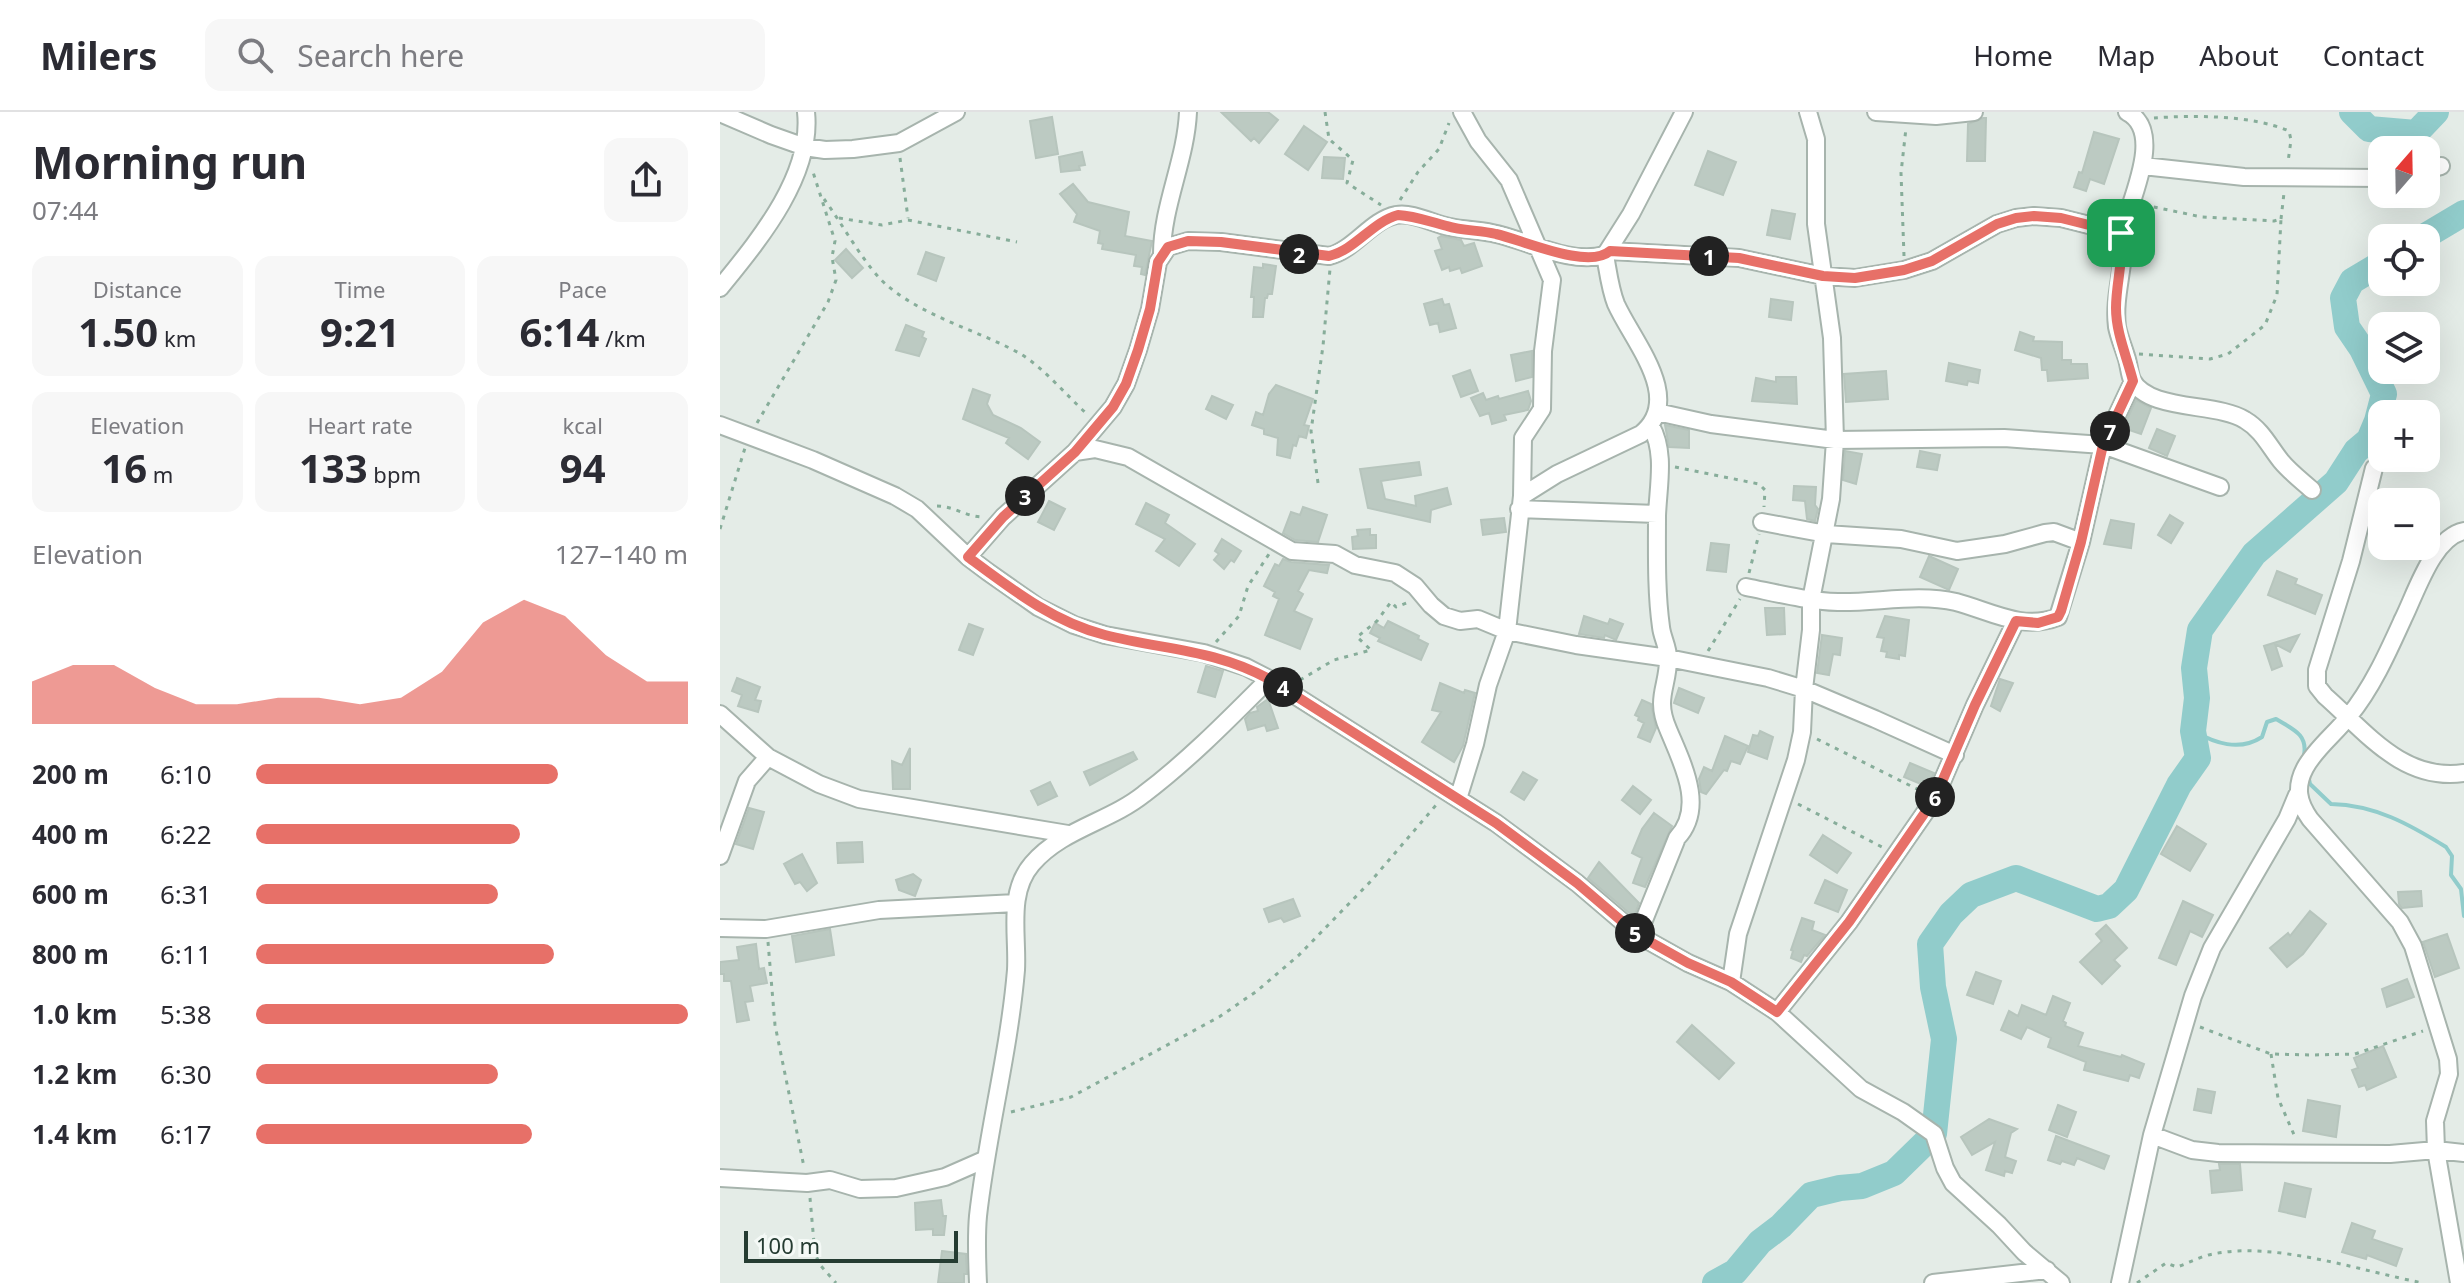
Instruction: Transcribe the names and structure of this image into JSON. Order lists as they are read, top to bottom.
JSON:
{
  "scale_bar": "100 m",
  "north": "top",
  "page": {
    "header": "Milers",
    "search": "Search here",
    "nav": [
      "Home",
      "Map",
      "About",
      "Contact"
    ],
    "heading": ["Morning run", "07:44"],
    "map_buttons": ["+", "−"],
    "pins": [
      "2",
      "1",
      "7",
      "3",
      "4",
      "6",
      "5"
    ],
    "stats": [
      ["Distance", "1.50 km"],
      ["Time", "9:21"],
      ["Pace", "6:14 /km"],
      ["Elevation", "16 m"],
      ["Heart rate", "133 bpm"],
      ["kcal", "94"]
    ],
    "chart": ["Elevation", "127–140 m"],
    "list": [
      {
        "name": "200 m",
        "note": "6:10"
      },
      {
        "name": "400 m",
        "note": "6:22"
      },
      {
        "name": "600 m",
        "note": "6:31"
      },
      {
        "name": "800 m",
        "note": "6:11"
      },
      {
        "name": "1.0 km",
        "note": "5:38"
      },
      {
        "name": "1.2 km",
        "note": "6:30"
      },
      {
        "name": "1.4 km",
        "note": "6:17"
      }
    ],
    "scale": "100 m"
  }
}
